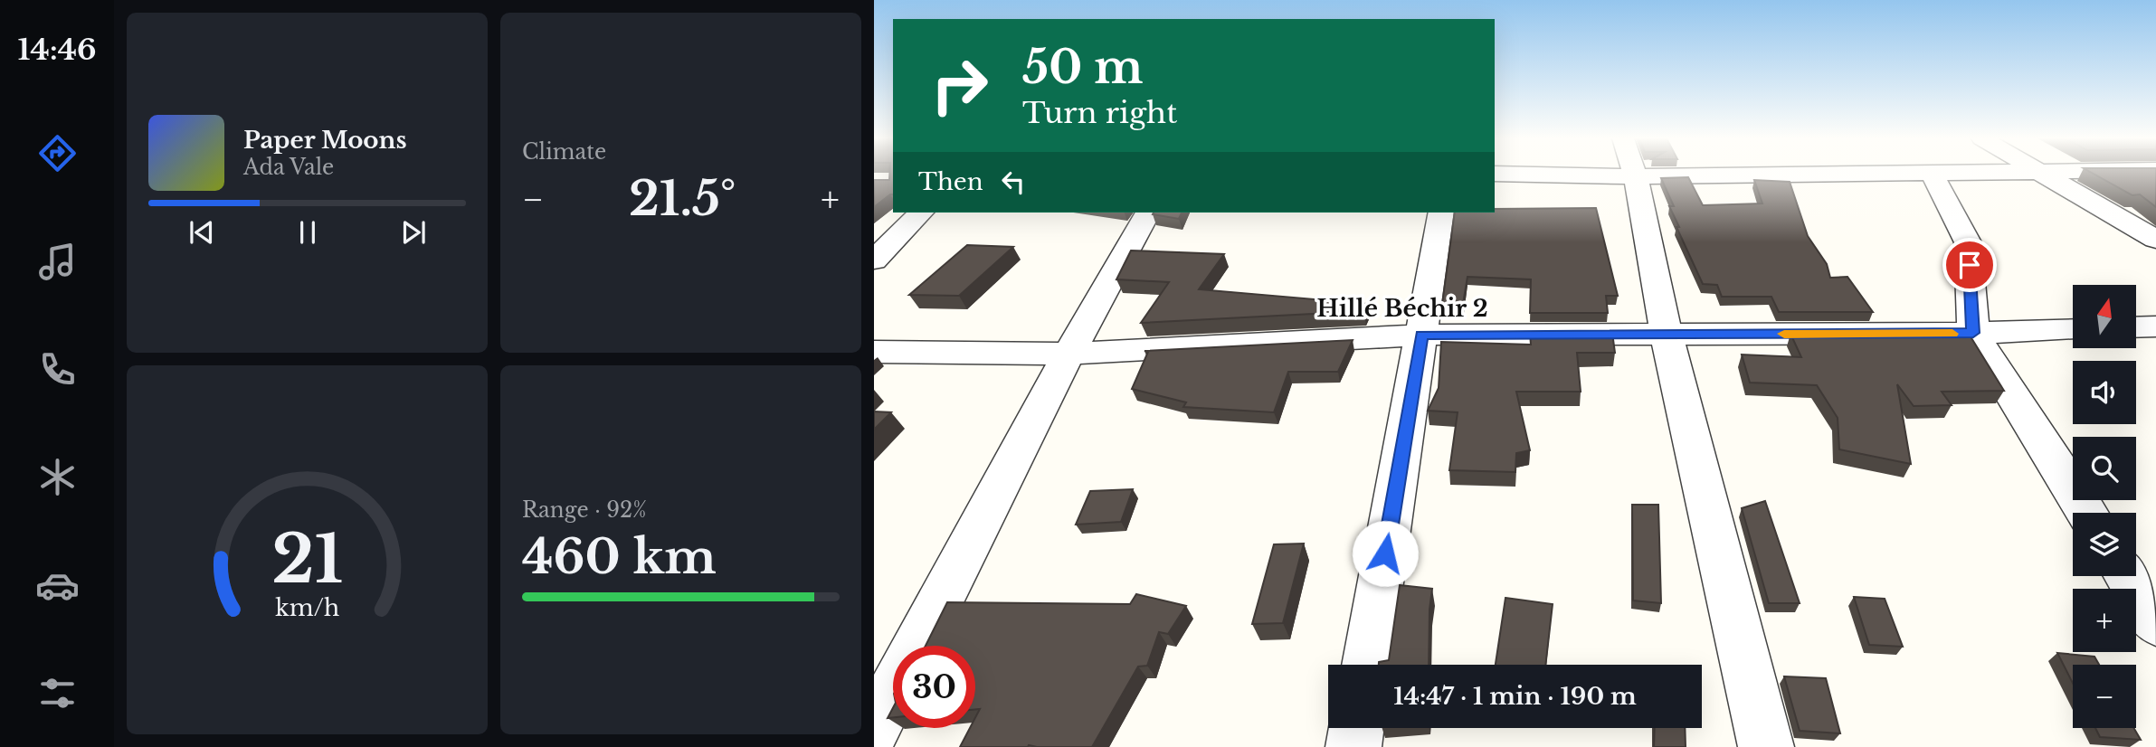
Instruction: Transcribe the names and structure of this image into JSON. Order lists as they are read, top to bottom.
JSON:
{
  "districts": ["Hillé Béchir 2"],
  "north": "top",
  "page": {
    "tabs": "14:46",
    "tile": [
      "Climate",
      ["Range · 92%", "460 km"]
    ],
    "turn": ["50 m", "Turn right"],
    "song": ["Paper Moons", "Ada Vale"],
    "then": "Then",
    "heat": ["−", "21.5°", "+"],
    "map_buttons": ["+", "−"],
    "limit": "30",
    "trip": "14:47 · 1 min · 190 m",
    "gauge": ["21", "km/h"]
  }
}
